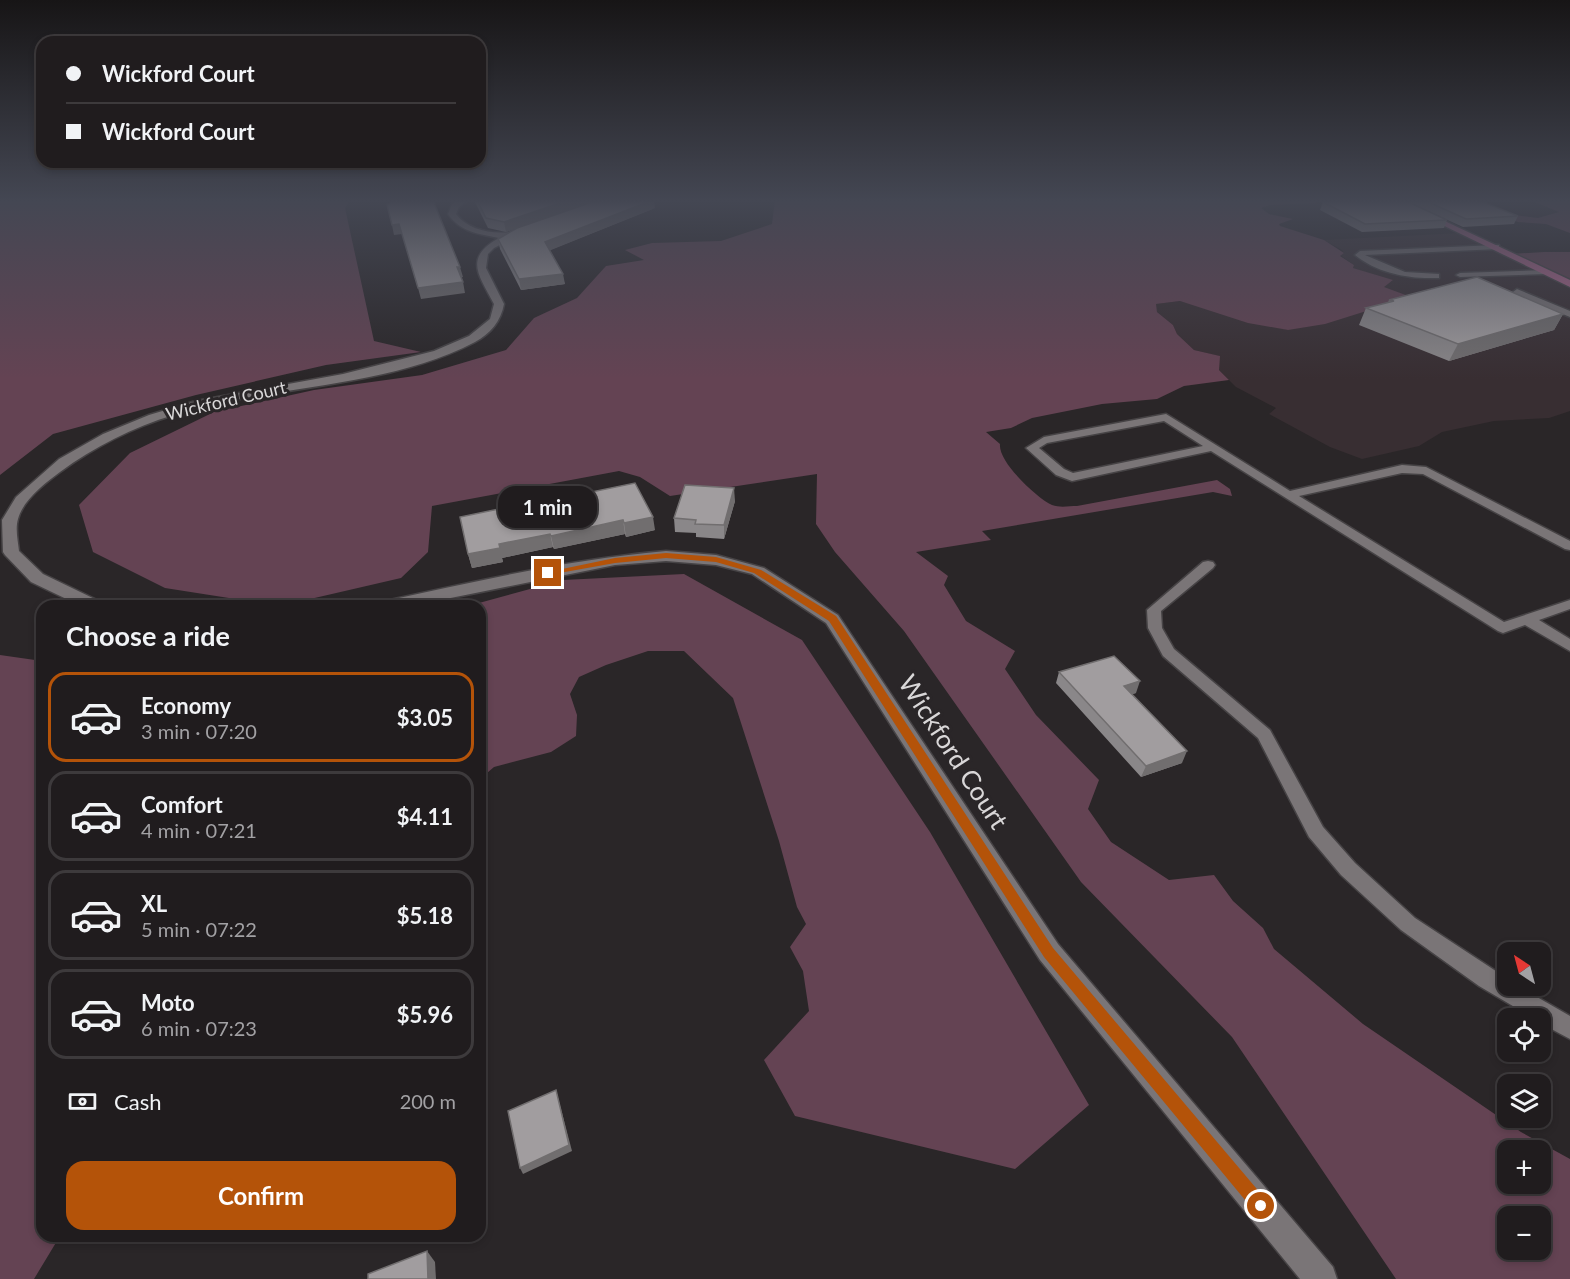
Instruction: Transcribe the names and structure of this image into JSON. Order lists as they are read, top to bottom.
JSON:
{
  "streets": {
    "street": ["Wickford Court"]
  },
  "north": "top left",
  "page": {
    "banner": ["Wickford Court", "Wickford Court"],
    "bubble": "1 min",
    "heading": "Choose a ride",
    "list": [
      {
        "name": "Economy",
        "note": "3 min · 07:20",
        "value": "$3.05"
      },
      {
        "name": "Comfort",
        "note": "4 min · 07:21",
        "value": "$4.11"
      },
      {
        "name": "XL",
        "note": "5 min · 07:22",
        "value": "$5.18"
      },
      {
        "name": "Moto",
        "note": "6 min · 07:23",
        "value": "$5.96"
      }
    ],
    "map_buttons": ["+", "−"],
    "pay": ["Cash", "200 m"],
    "buttons": "Confirm"
  }
}
